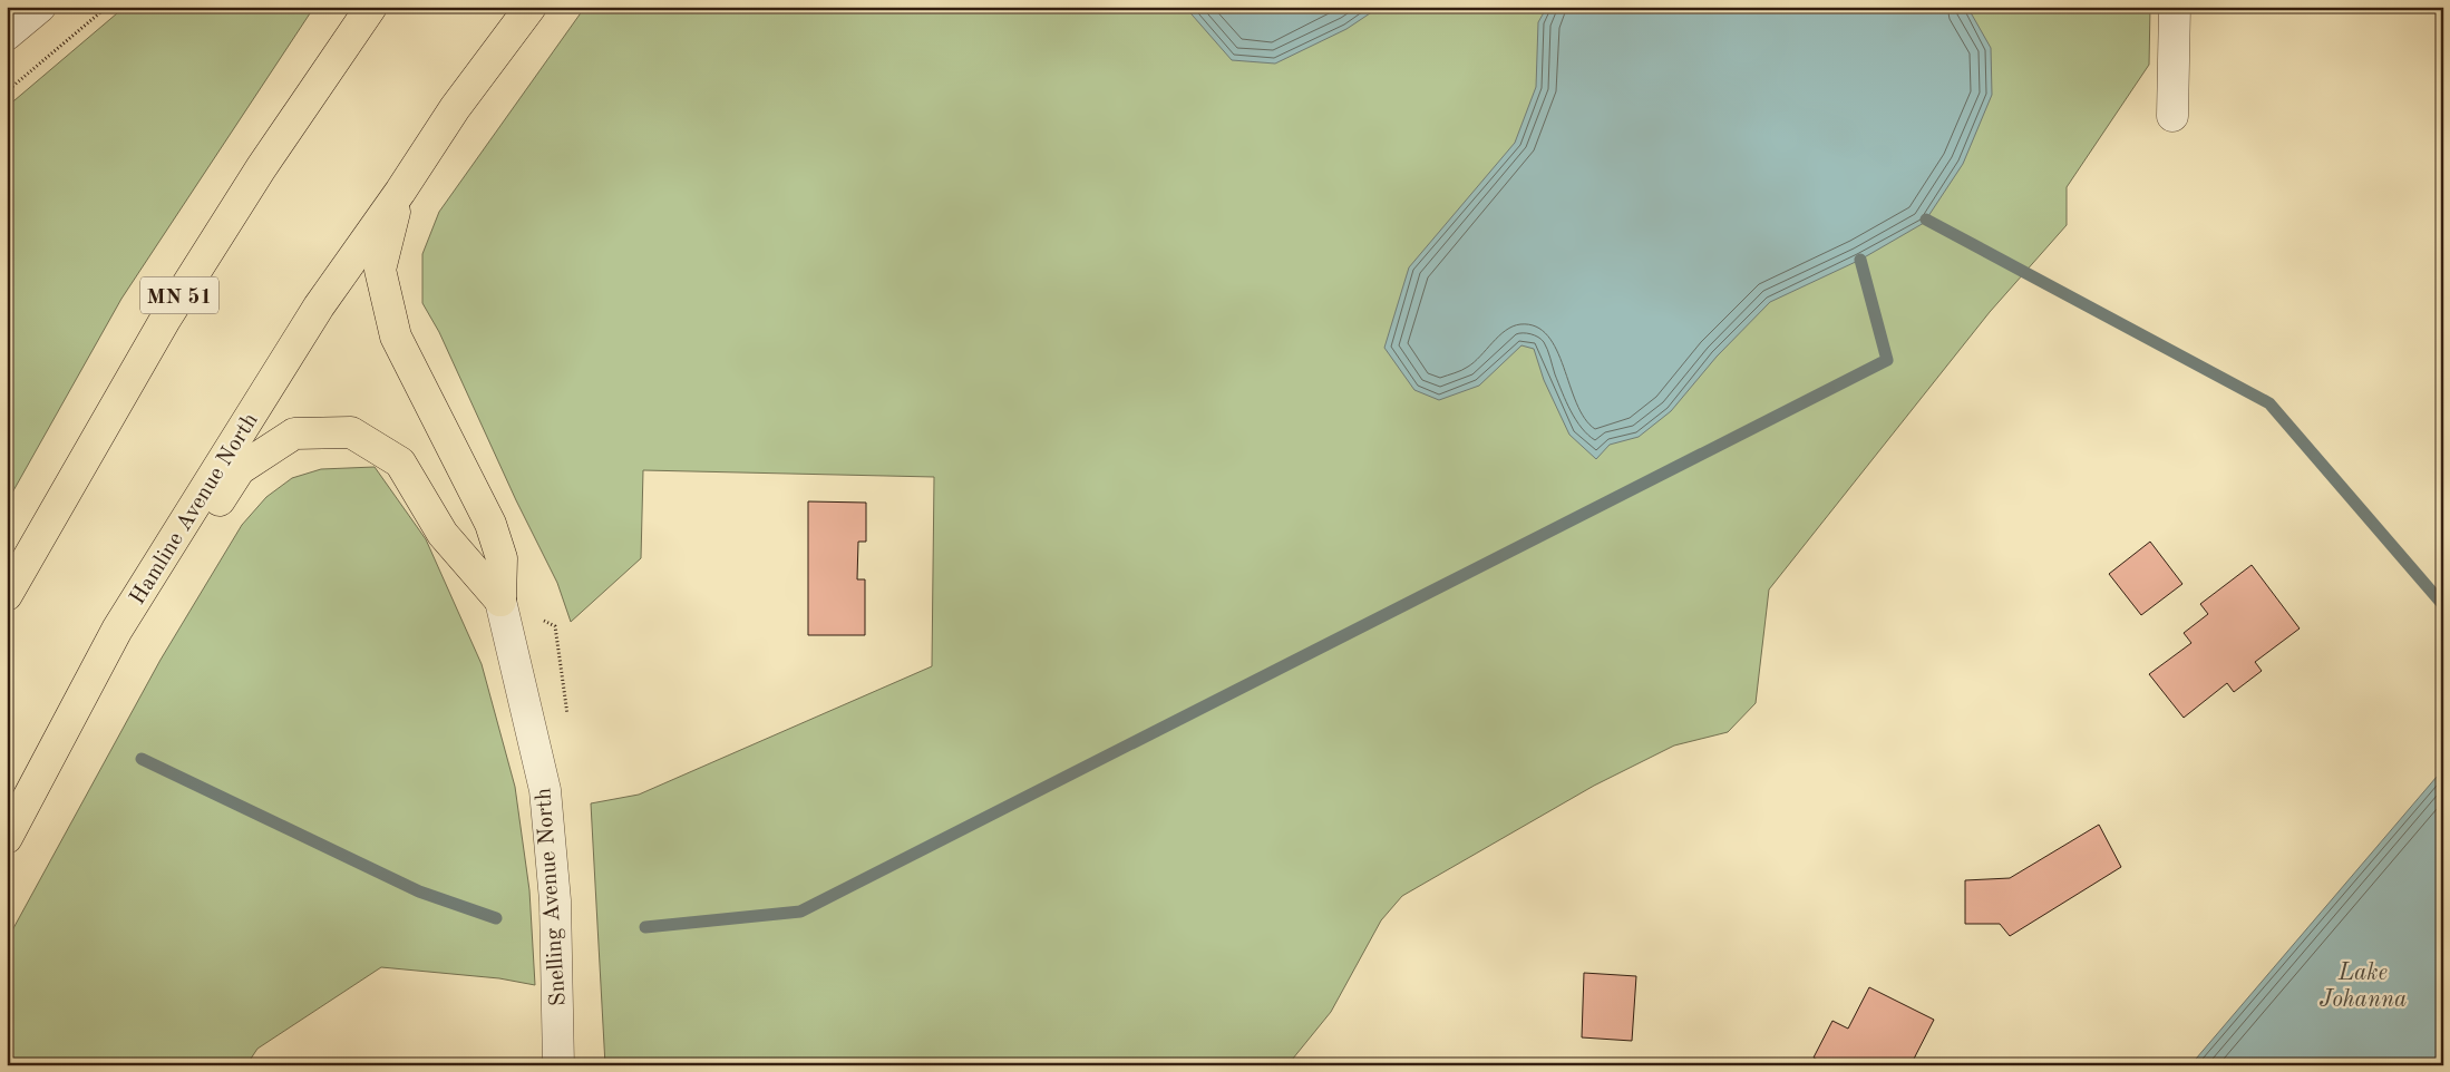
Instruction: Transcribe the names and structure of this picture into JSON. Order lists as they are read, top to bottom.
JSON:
{
  "streets": {
    "highway": ["MN 51", "Hamline Avenue North"],
    "street": ["Snelling Avenue North"]
  },
  "water": ["Lake Johanna"]
}
